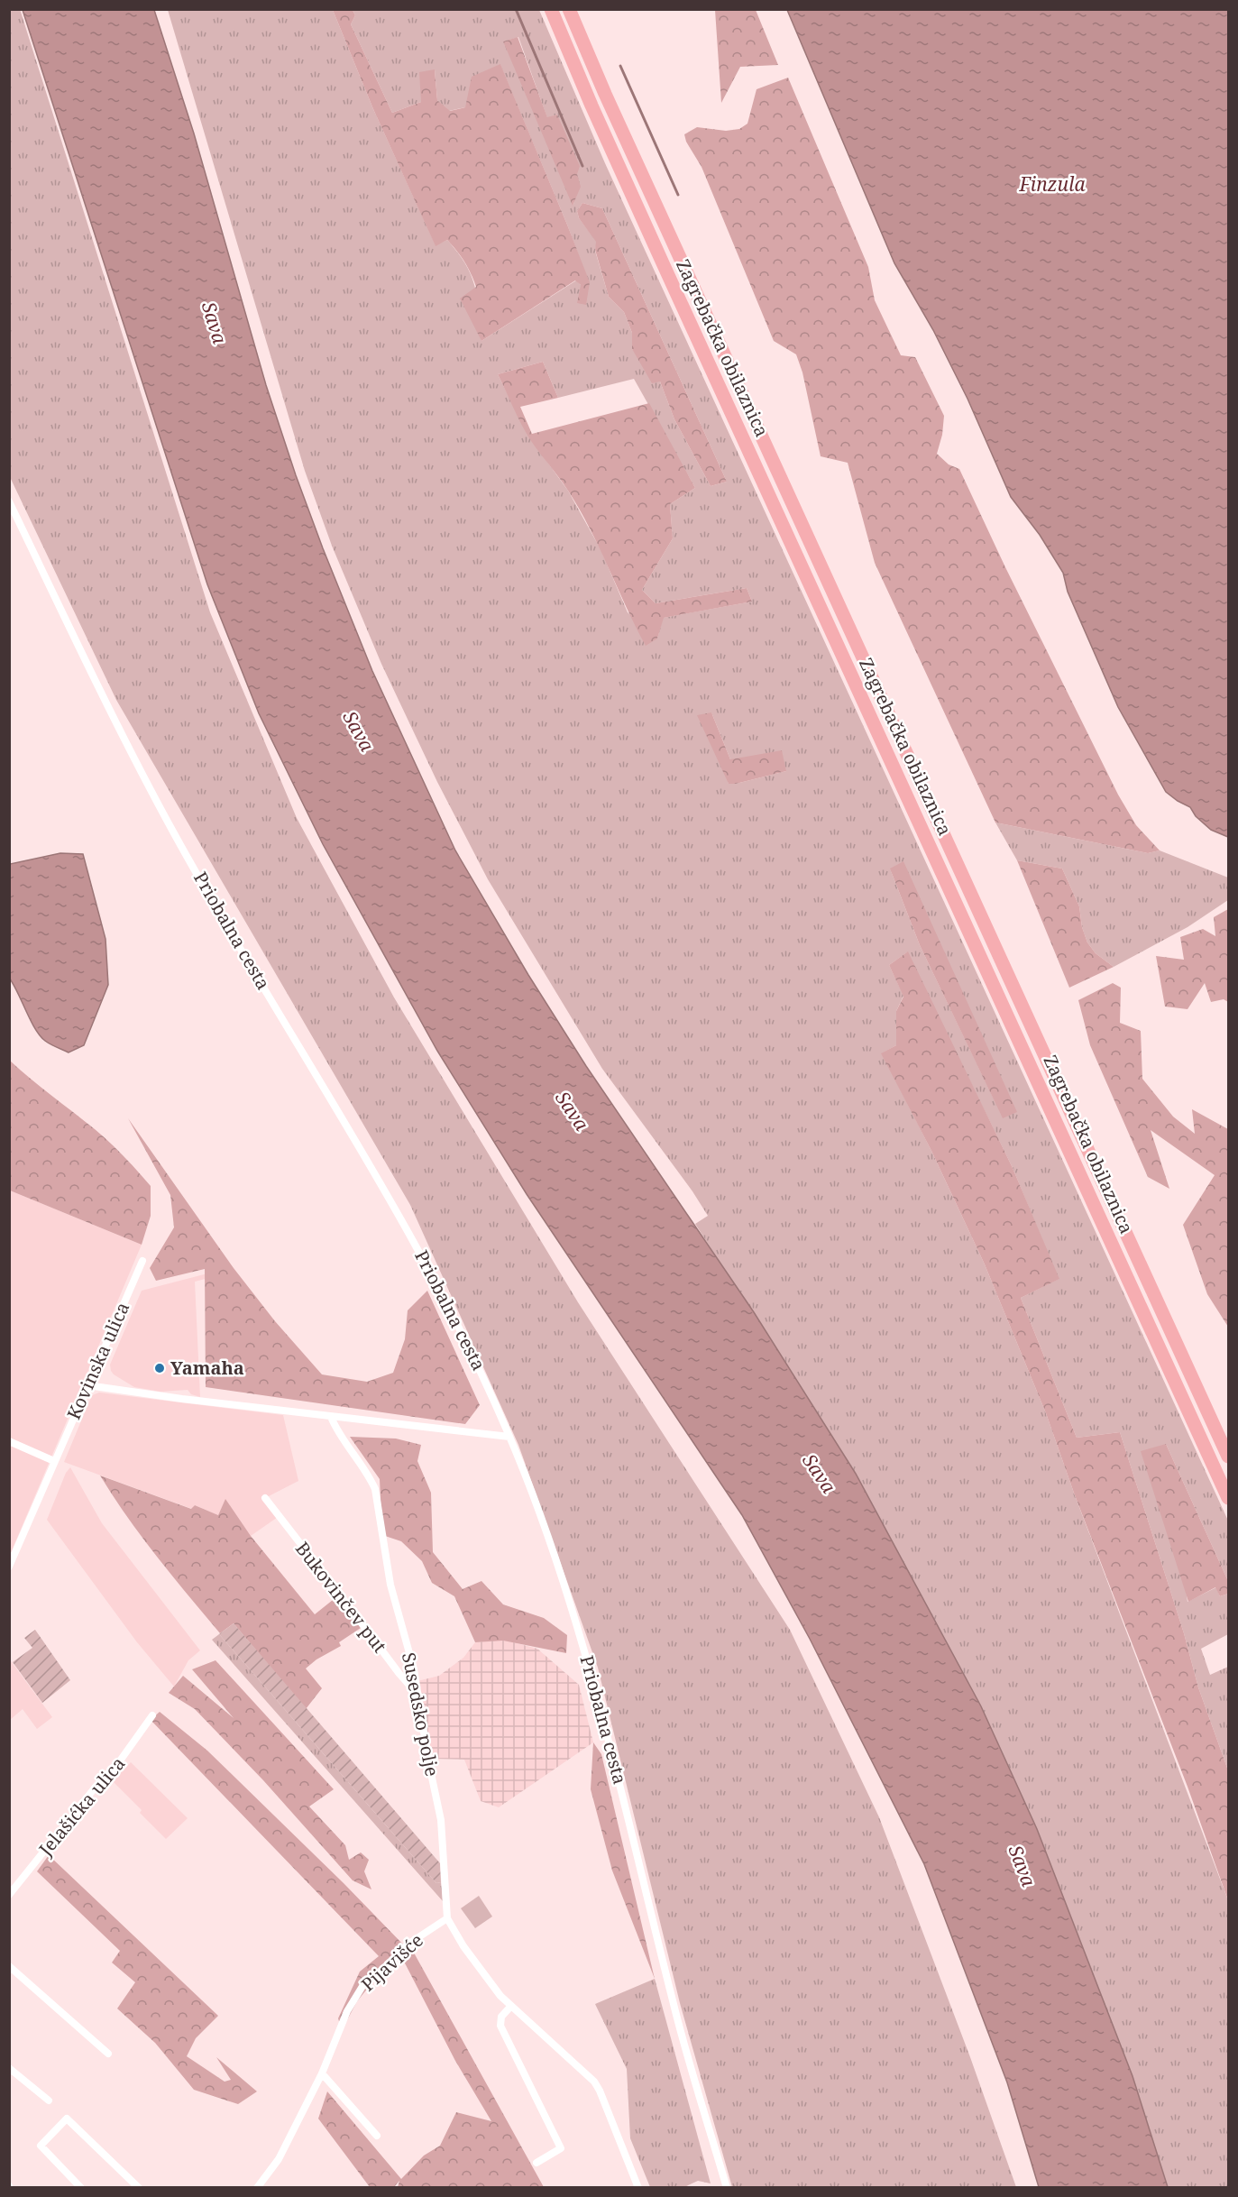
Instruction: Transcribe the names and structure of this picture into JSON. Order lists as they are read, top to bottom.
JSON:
{
  "streets": {
    "highway": ["Zagrebačka obilaznica"],
    "street": [
      "Priobalna cesta",
      "Kovinska ulica",
      "Bukovinčev put",
      "Susedsko polje",
      "Jelašićka ulica",
      "Pijavišće"
    ]
  },
  "crossings": [
    ["Bukovinčev put", "Susedsko polje"],
    ["Susedsko polje", "Pijavišće"]
  ],
  "water": ["Finzula", "Sava"],
  "places": ["Yamaha"]
}
